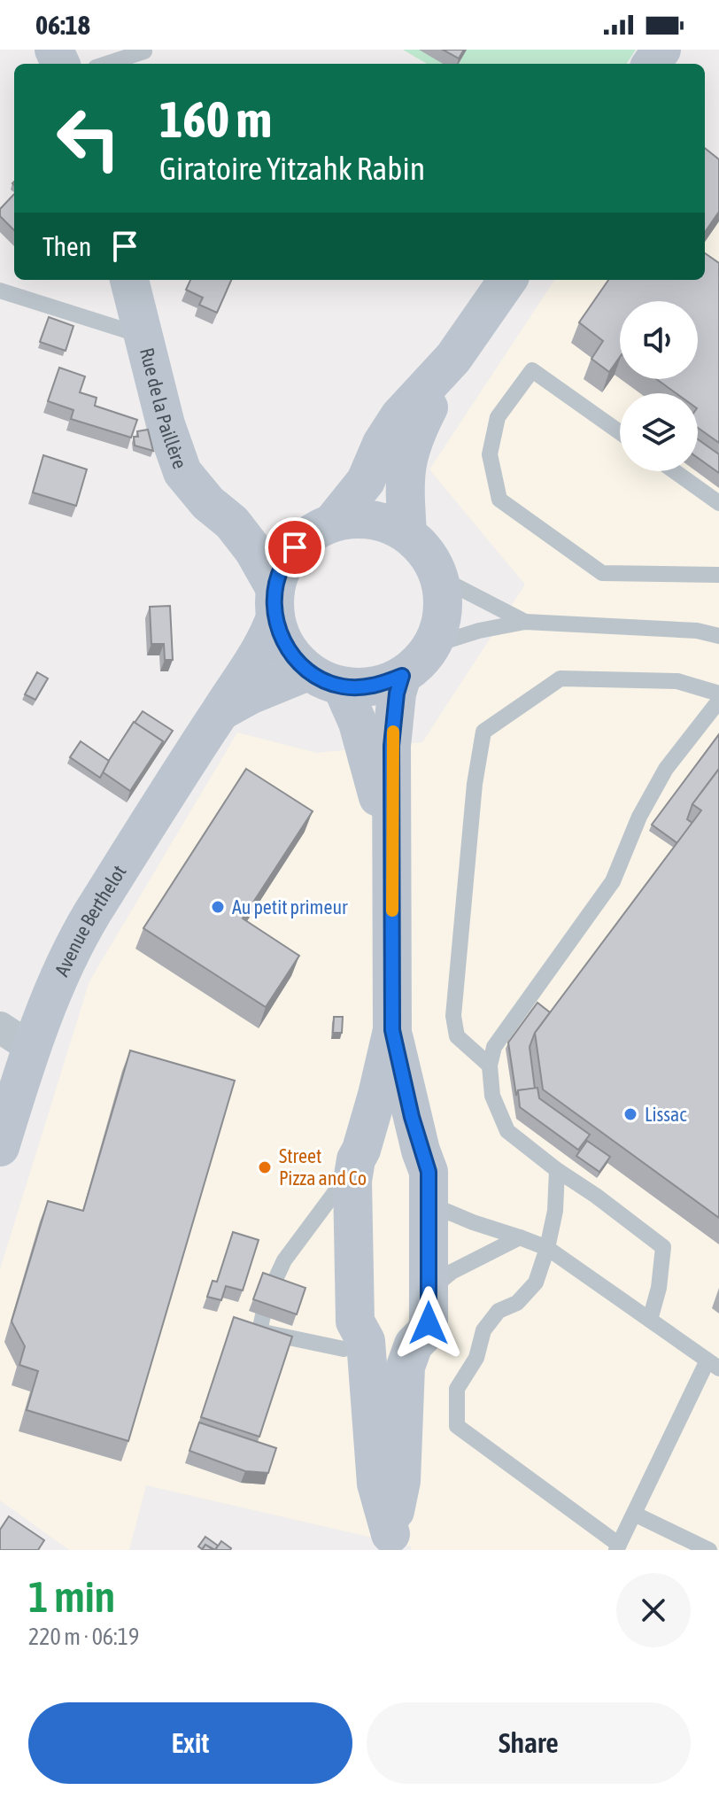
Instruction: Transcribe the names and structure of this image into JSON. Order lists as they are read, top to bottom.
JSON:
{
  "streets": {
    "main road": ["Rue de la Paillère", "Avenue Berthelot"]
  },
  "crossings": [
    ["Rue de la Paillère", "Avenue Berthelot"]
  ],
  "places": ["Au petit primeur", "Lissac", "Street Pizza and Co"],
  "page": {
    "status": "06:18",
    "turn": ["160 m", "Giratoire Yitzahk Rabin"],
    "then": "Then",
    "heading": ["1 min", "220 m · 06:19"],
    "buttons": ["Exit", "Share"]
  }
}
